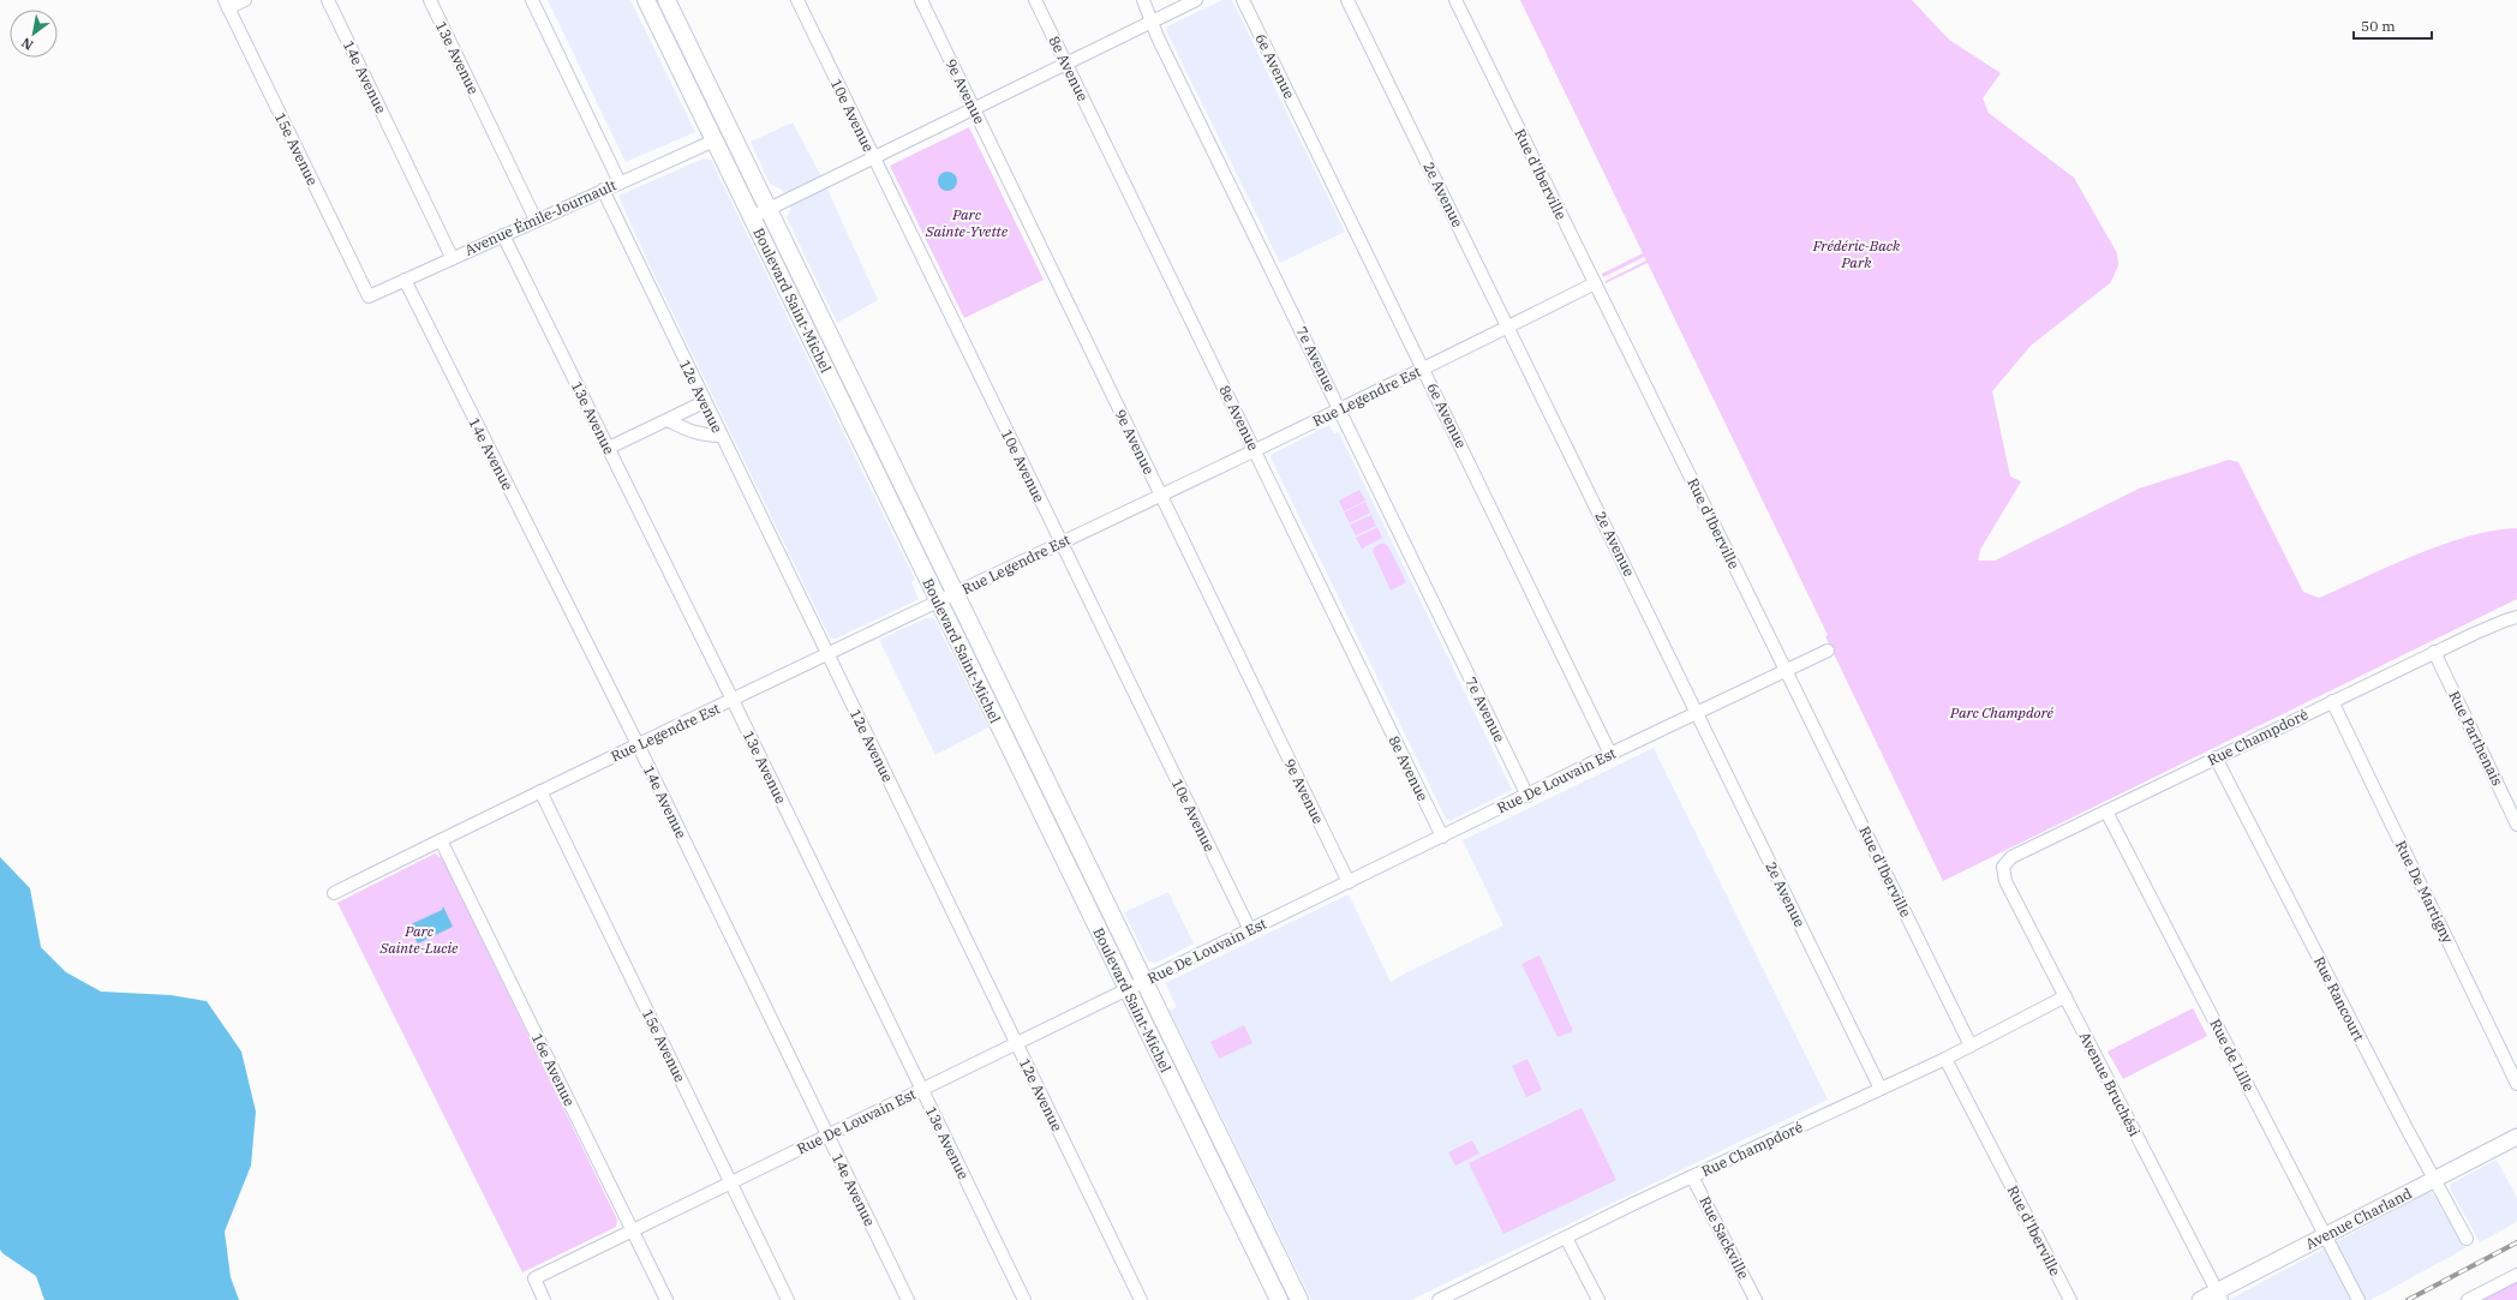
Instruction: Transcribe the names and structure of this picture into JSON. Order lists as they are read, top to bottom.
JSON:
{
  "streets": {
    "main road": ["Boulevard Saint-Michel"],
    "street": [
      "13e Avenue",
      "6e Avenue",
      "8e Avenue",
      "14e Avenue",
      "9e Avenue",
      "10e Avenue",
      "15e Avenue",
      "Rue d'Iberville",
      "2e Avenue",
      "Avenue Émile-Journault",
      "7e Avenue",
      "12e Avenue",
      "Rue Legendre Est",
      "Rue Champdoré",
      "Rue Parthenais",
      "Rue De Louvain Est",
      "Rue De Martigny",
      "Rue Rancourt",
      "Rue de Lille",
      "16e Avenue",
      "Avenue Bruchési",
      "Avenue Charland",
      "Rue Sackville"
    ]
  },
  "crossings": [
    ["13e Avenue", "Avenue Émile-Journault"],
    ["13e Avenue", "Rue Legendre Est"],
    ["13e Avenue", "Rue De Louvain Est"],
    ["6e Avenue", "Rue Legendre Est"],
    ["6e Avenue", "Rue De Louvain Est"],
    ["8e Avenue", "Rue Legendre Est"],
    ["8e Avenue", "Rue De Louvain Est"],
    ["14e Avenue", "Avenue Émile-Journault"],
    ["14e Avenue", "Rue Legendre Est"],
    ["14e Avenue", "Rue De Louvain Est"],
    ["9e Avenue", "Rue Legendre Est"],
    ["9e Avenue", "Rue De Louvain Est"],
    ["10e Avenue", "Rue Legendre Est"],
    ["10e Avenue", "Rue De Louvain Est"],
    ["15e Avenue", "Avenue Émile-Journault"],
    ["15e Avenue", "Rue Legendre Est"],
    ["15e Avenue", "Rue De Louvain Est"],
    ["Rue d'Iberville", "Rue Legendre Est"],
    ["Rue d'Iberville", "Rue Champdoré"],
    ["Rue d'Iberville", "Rue De Louvain Est"],
    ["2e Avenue", "Rue Legendre Est"],
    ["2e Avenue", "Rue Champdoré"],
    ["2e Avenue", "Rue De Louvain Est"],
    ["Avenue Émile-Journault", "Boulevard Saint-Michel"],
    ["Avenue Émile-Journault", "12e Avenue"],
    ["Boulevard Saint-Michel", "Rue Legendre Est"],
    ["Boulevard Saint-Michel", "Rue De Louvain Est"],
    ["7e Avenue", "Rue Legendre Est"],
    ["7e Avenue", "Rue De Louvain Est"],
    ["12e Avenue", "Rue Legendre Est"],
    ["12e Avenue", "Rue De Louvain Est"],
    ["Rue Legendre Est", "16e Avenue"],
    ["Rue Champdoré", "Rue Parthenais"],
    ["Rue Champdoré", "Rue De Martigny"],
    ["Rue Champdoré", "Rue Rancourt"],
    ["Rue Champdoré", "Rue de Lille"],
    ["Rue Champdoré", "Avenue Bruchési"],
    ["Rue Champdoré", "Rue Sackville"],
    ["Rue De Louvain Est", "16e Avenue"],
    ["Rue Rancourt", "Avenue Charland"],
    ["Rue de Lille", "Avenue Charland"],
    ["Avenue Bruchési", "Avenue Charland"]
  ],
  "parks": [
    "Parc Sainte-Yvette",
    "Frédéric-Back Park",
    "Parc Champdoré",
    "Parc Sainte-Lucie"
  ],
  "scale_bar": "50 m",
  "north": "bottom left"
}
